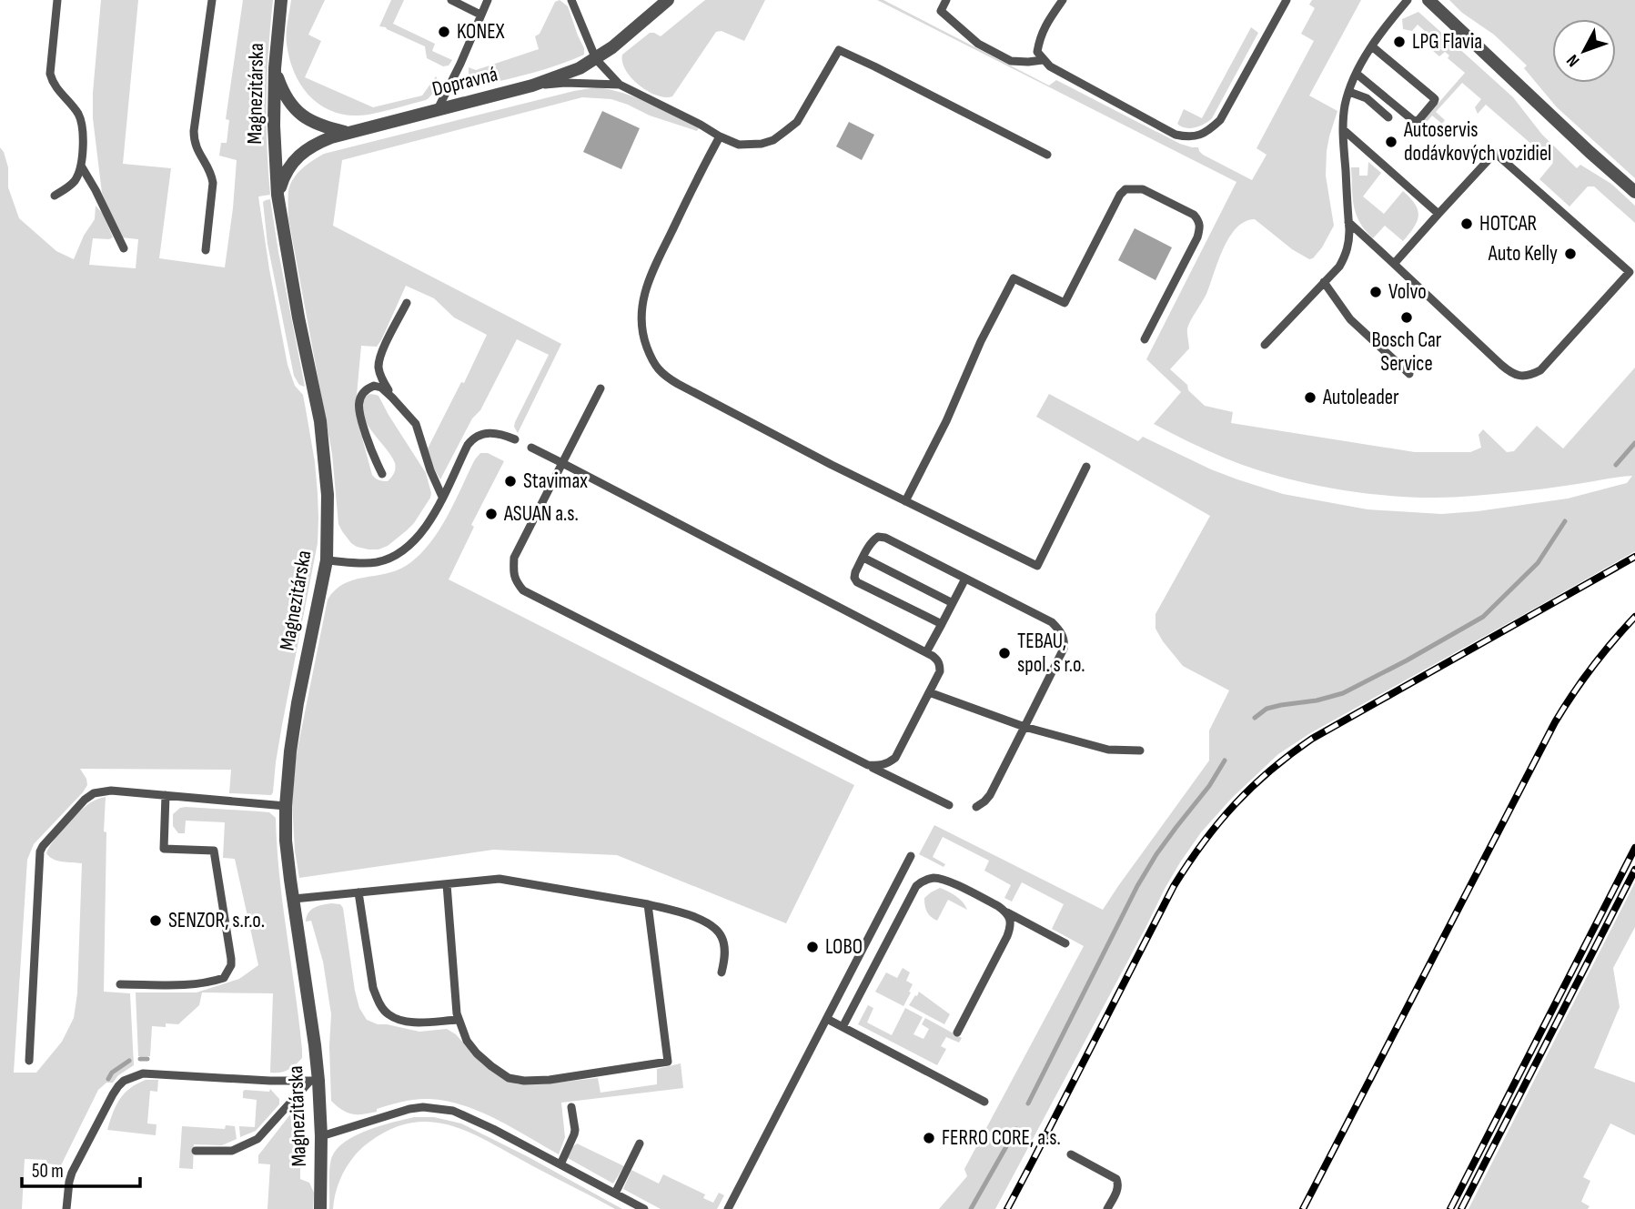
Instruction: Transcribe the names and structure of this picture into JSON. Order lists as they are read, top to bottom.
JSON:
{
  "streets": {
    "street": ["Dopravná", "Magnezitárska"]
  },
  "crossings": [
    ["Dopravná", "Magnezitárska"]
  ],
  "places": [
    "KONEX",
    "LPG Flavia",
    "Autoservis dodávkových vozidiel",
    "HOTCAR",
    "Auto Kelly",
    "Volvo",
    "Bosch Car Service",
    "Autoleader",
    "Stavimax",
    "ASUAN a.s.",
    "TEBAU, spol. s r.o.",
    "SENZOR, s.r.o.",
    "LOBO",
    "FERRO CORE, a.s."
  ],
  "scale_bar": "50 m",
  "north": "bottom left"
}
